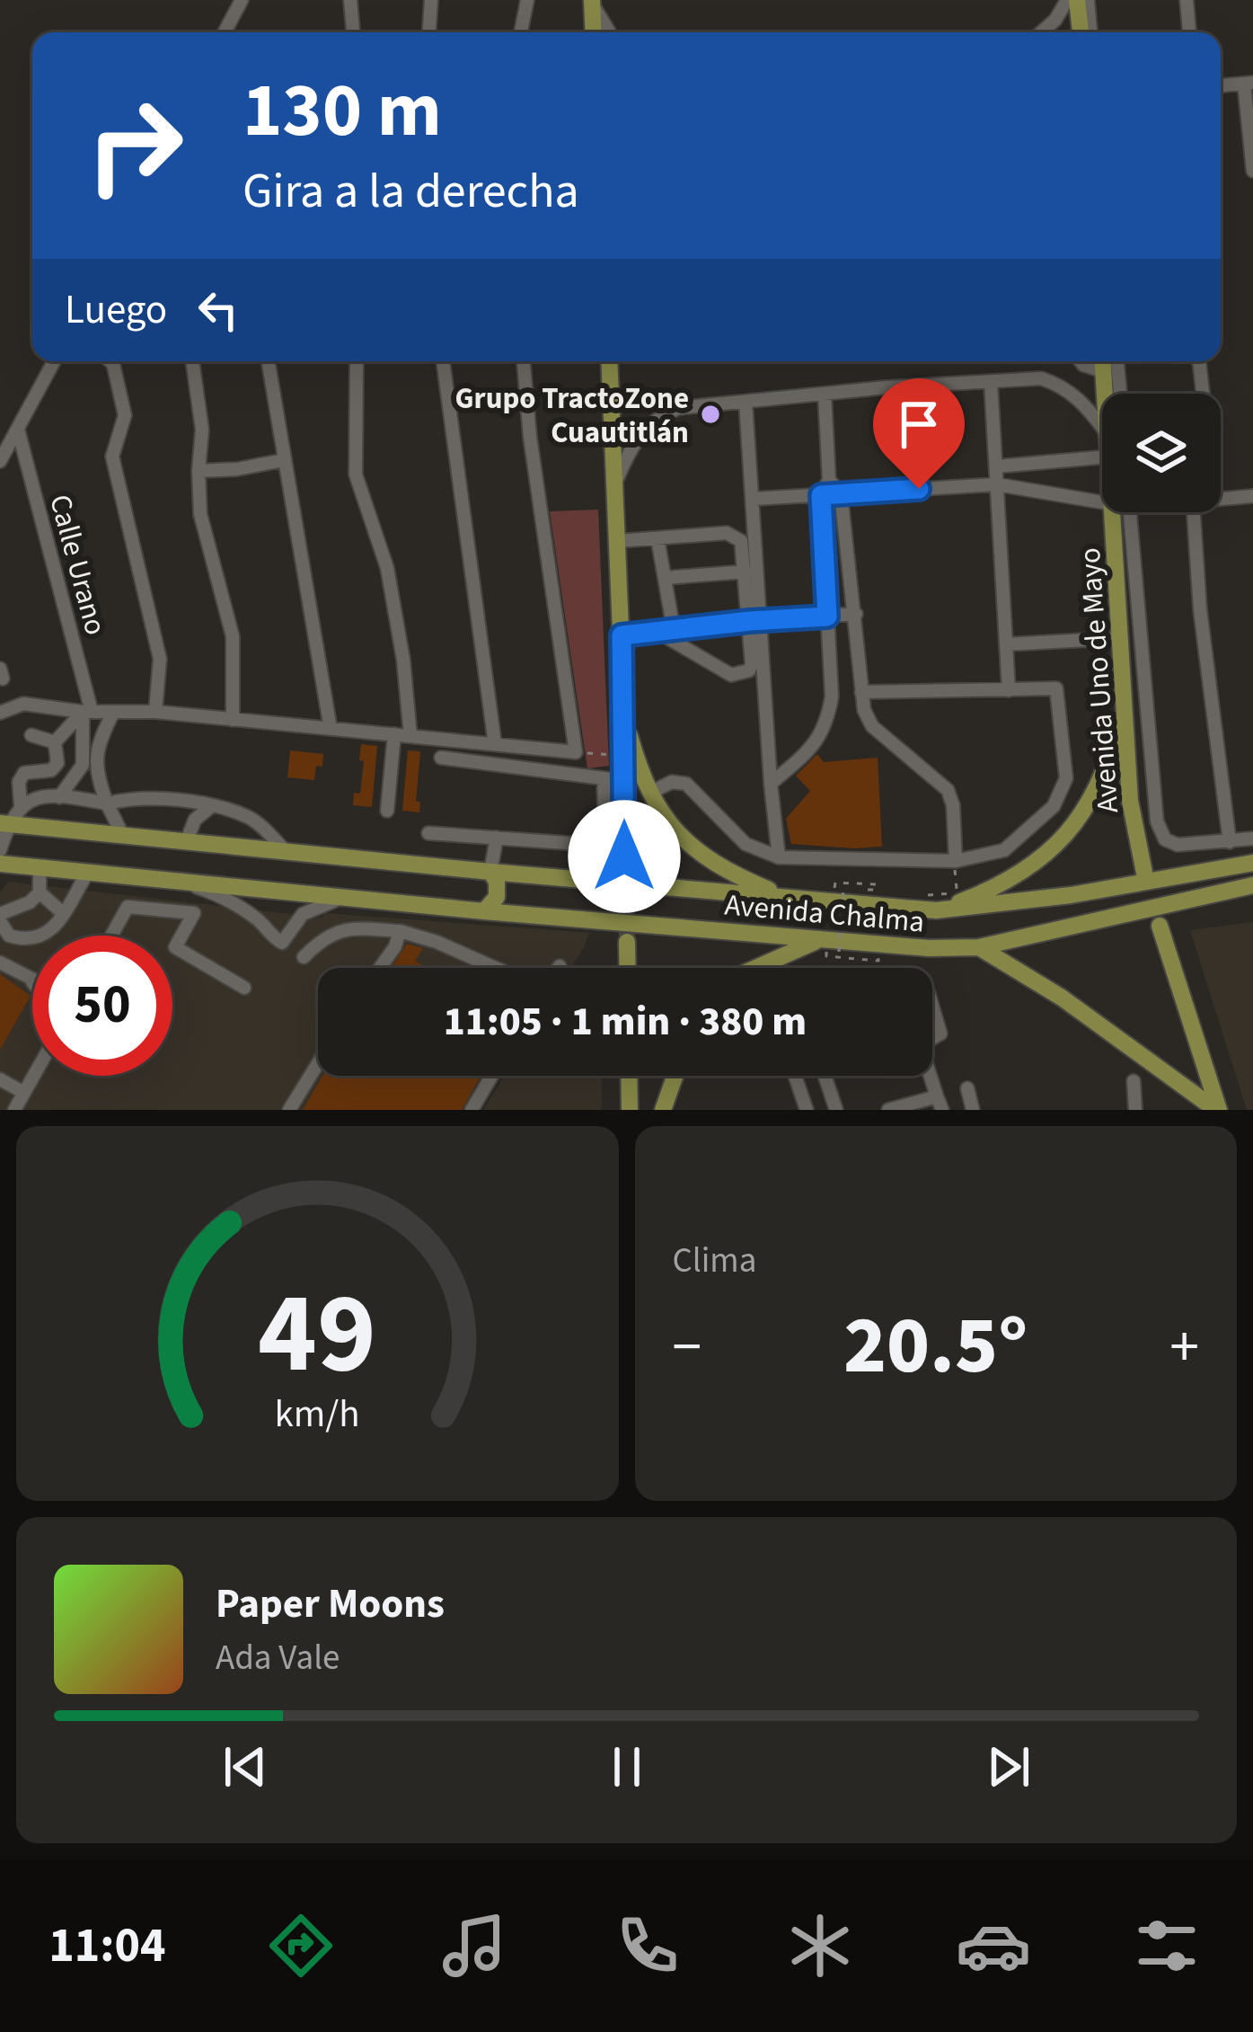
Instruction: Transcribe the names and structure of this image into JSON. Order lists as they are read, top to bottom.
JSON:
{
  "streets": {
    "main road": ["Avenida Uno de Mayo", "Avenida Chalma"],
    "street": ["Calle Urano"]
  },
  "places": ["Grupo TractoZone Cuautitlán"],
  "page": {
    "turn": ["130 m", "Gira a la derecha"],
    "then": "Luego",
    "limit": "50",
    "trip": "11:05 · 1 min · 380 m",
    "tile": "Clima",
    "heat": ["−", "20.5°", "+"],
    "song": ["Paper Moons", "Ada Vale"],
    "tabs": "11:04",
    "gauge": ["49", "km/h"]
  }
}
